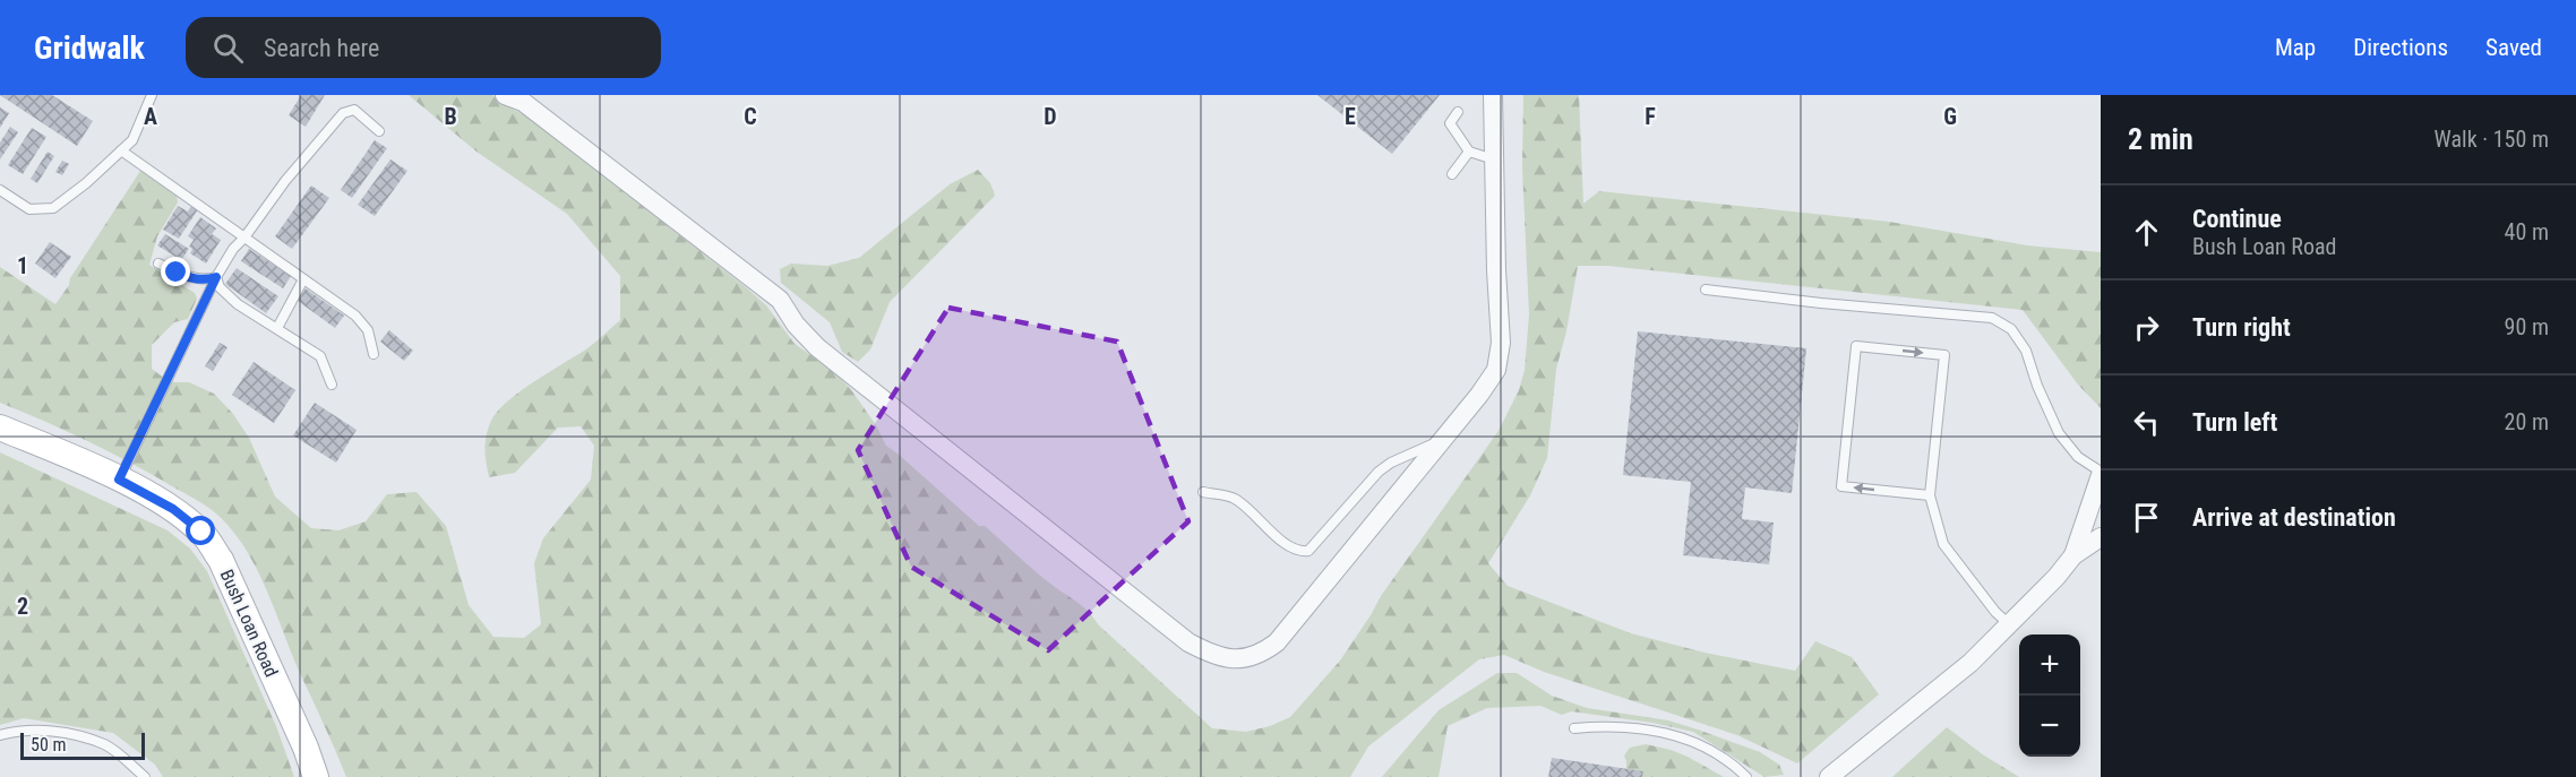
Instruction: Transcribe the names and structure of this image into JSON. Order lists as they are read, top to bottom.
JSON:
{
  "streets": {
    "street": ["Bush Loan Road"]
  },
  "scale_bar": "50 m",
  "page": {
    "header": "Gridwalk",
    "search": "Search here",
    "nav": ["Map", "Directions", "Saved"],
    "heading": ["2 min", "Walk · 150 m"],
    "list": [
      ["Continue", "Bush Loan Road", "40 m"],
      ["Turn right", "90 m"],
      ["Turn left", "20 m"],
      "Arrive at destination"
    ],
    "map_buttons": ["+", "−"],
    "scale": "50 m"
  },
  "grid": {
    "columns": [
      "A",
      "B",
      "C",
      "D",
      "E",
      "F",
      "G"
    ],
    "rows": ["1", "2"]
  }
}
